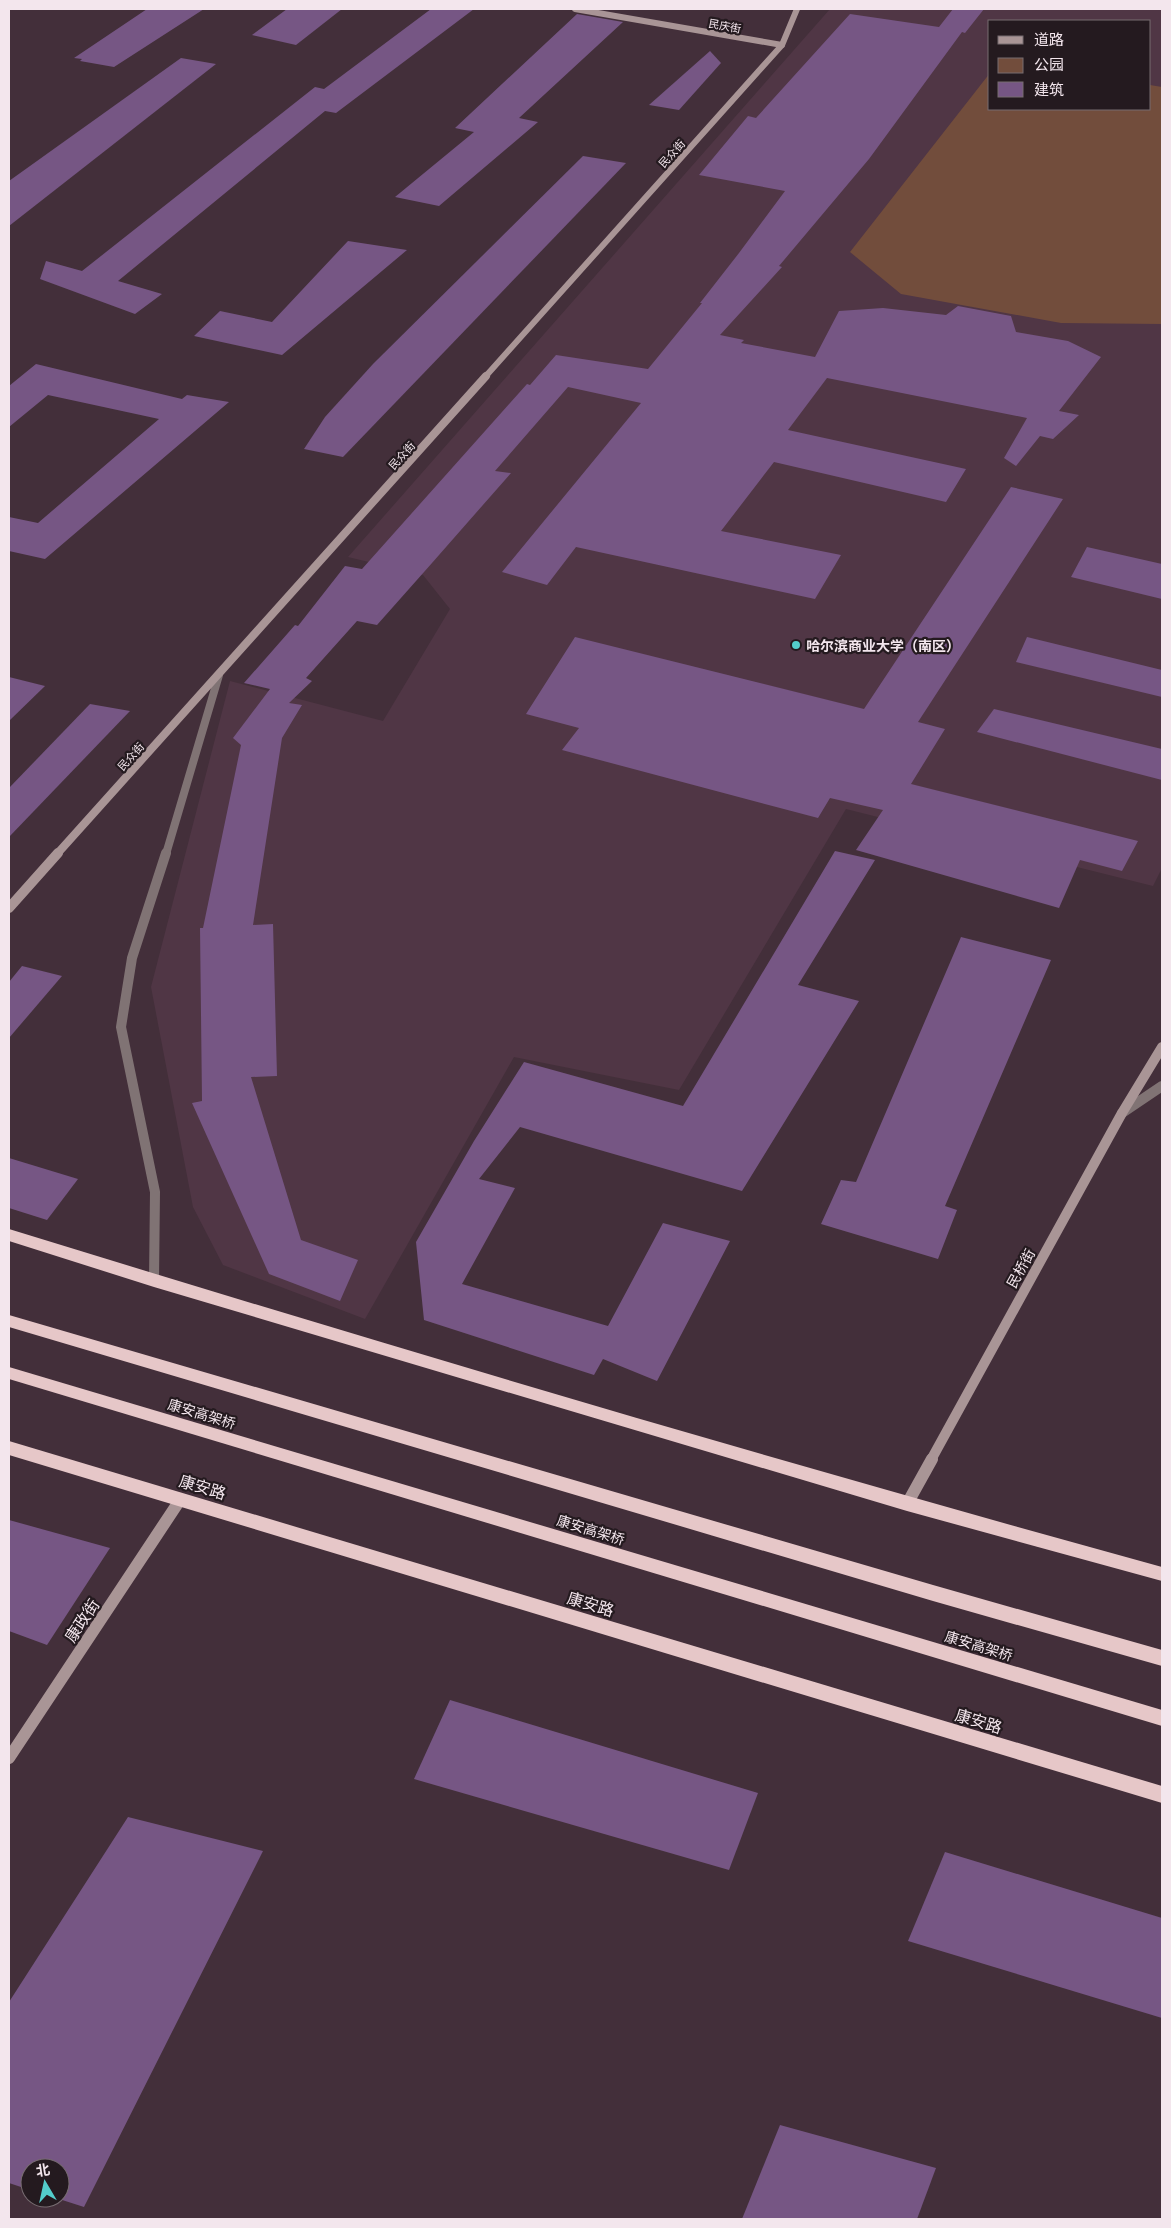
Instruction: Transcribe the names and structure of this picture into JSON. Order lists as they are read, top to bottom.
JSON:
{
  "streets": {
    "highway": ["康安高架桥", "康安路"],
    "main road": [
      "民庆街",
      "民众街",
      "民桥街",
      "康政街"
    ]
  },
  "crossings": [
    ["民庆街", "民众街"],
    ["康安路", "康政街"]
  ],
  "places": ["哈尔滨商业大学（南区）"],
  "legend": ["道路", "公园", "建筑"],
  "north": "top"
}
